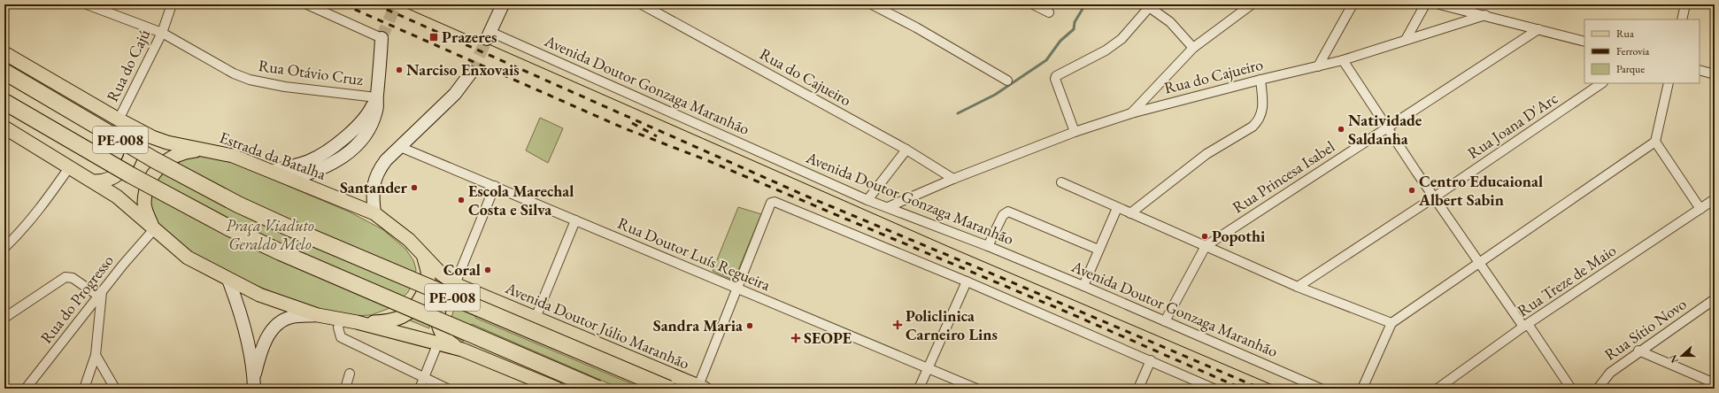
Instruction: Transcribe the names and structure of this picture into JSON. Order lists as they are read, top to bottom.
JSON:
{
  "streets": {
    "highway": ["PE-008"],
    "main road": ["Estrada da Batalha", "Avenida Doutor Júlio Maranhão"],
    "street": [
      "Rua do Cajú",
      "Rua Otávio Cruz",
      "Rua do Cajueiro",
      "Avenida Doutor Gonzaga Maranhão",
      "Rua Joana D'Arc",
      "Rua Princesa Isabel",
      "Rua Doutor Luís Regueira",
      "Rua Treze de Maio",
      "Rua do Progresso",
      "Rua Sítio Novo"
    ]
  },
  "crossings": [
    ["Rua do Cajú", "Rua Otávio Cruz"],
    ["Rua do Cajú", "Estrada da Batalha"],
    ["Rua do Cajueiro", "Avenida Doutor Gonzaga Maranhão"],
    ["Avenida Doutor Gonzaga Maranhão", "Rua Princesa Isabel"],
    ["Estrada da Batalha", "Avenida Doutor Júlio Maranhão"]
  ],
  "parks": ["Praça Viaduto Geraldo Melo"],
  "places": {
    "transit": ["Prazeres"],
    "other": [
      "Narciso Enxovais",
      "Natividade Saldanha",
      "Santander",
      "Centro Educaional Albert Sabin",
      "Escola Marechal Costa e Silva",
      "Popothi",
      "Coral",
      "Sandra Maria"
    ],
    "health": ["Policlinica Carneiro Lins", "SEOPE"]
  },
  "legend": ["Rua", "Ferrovia", "Parque"],
  "north": "left"
}
